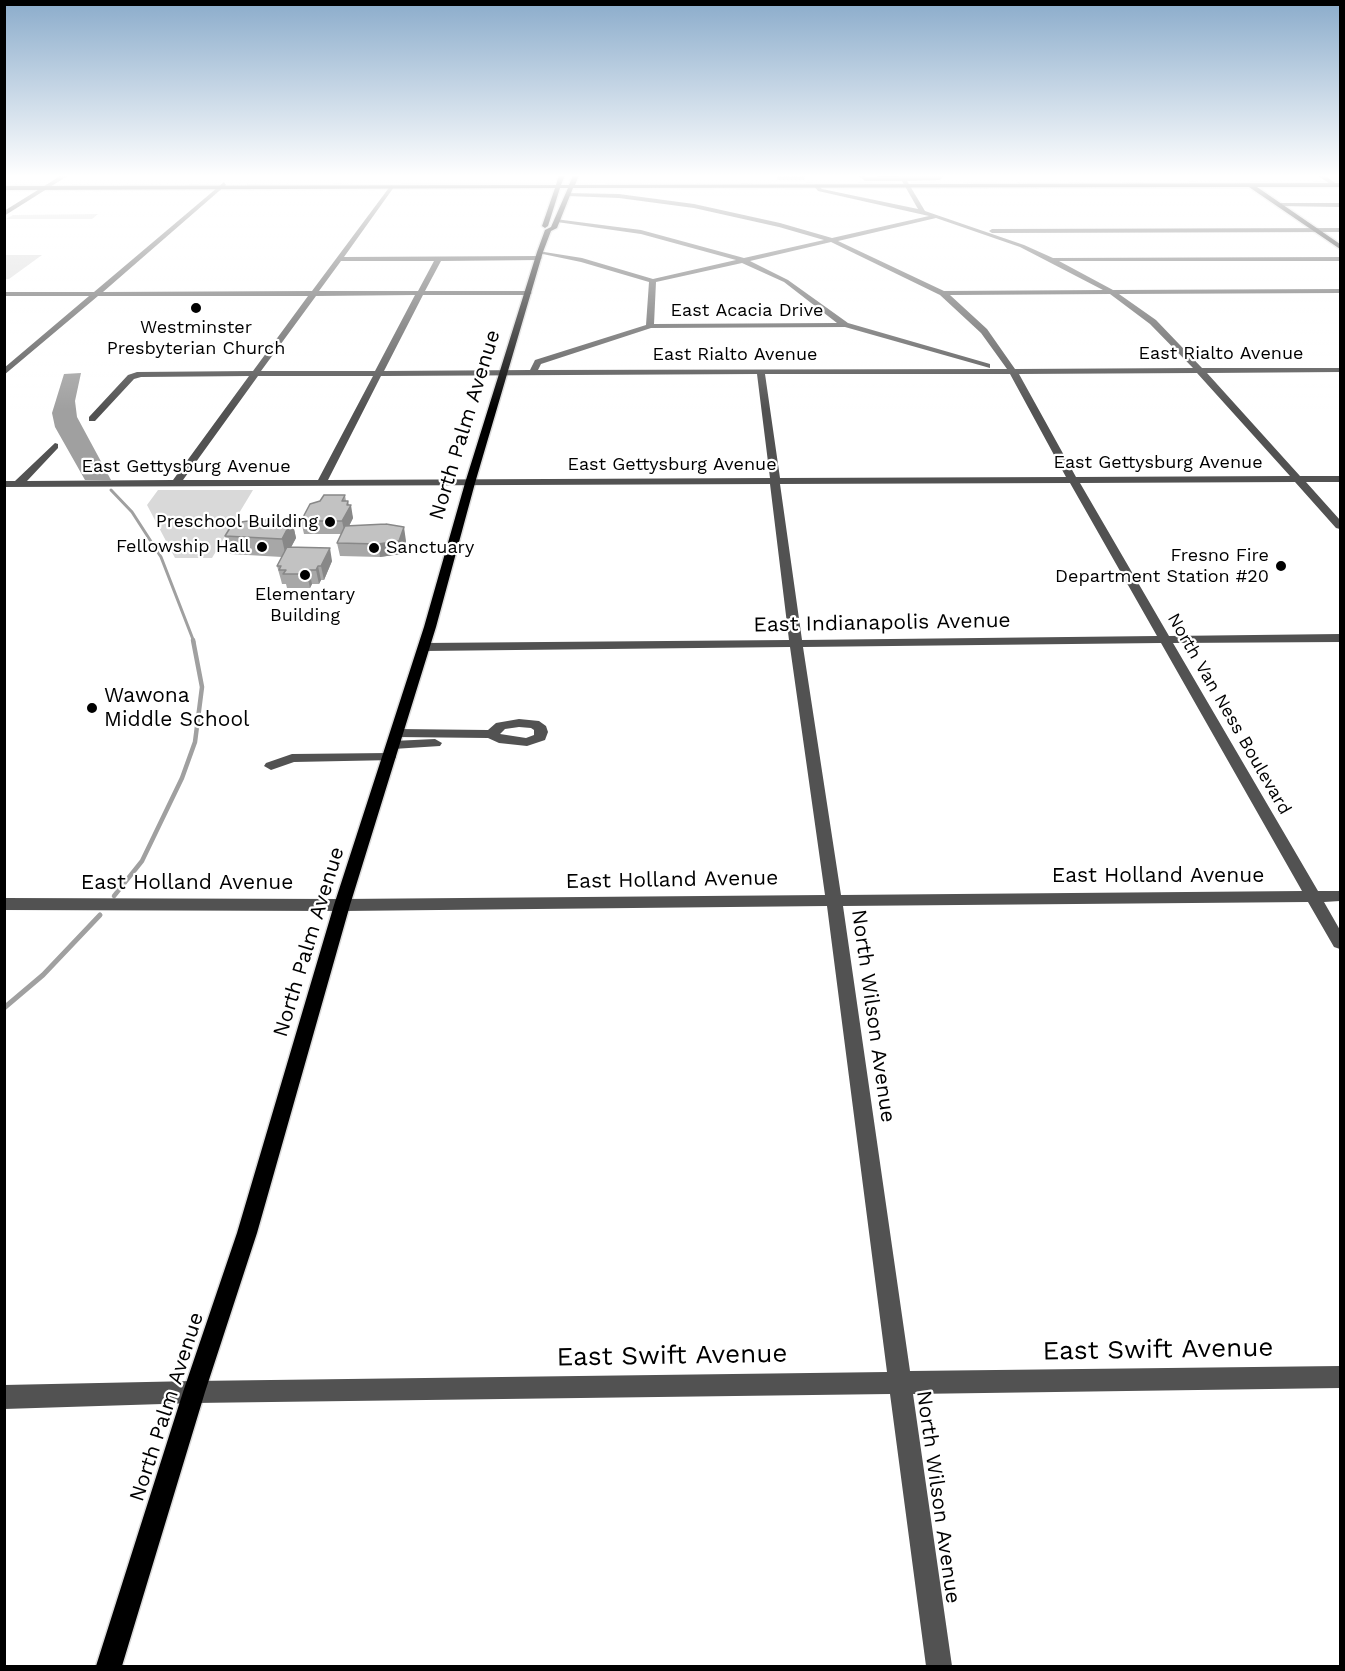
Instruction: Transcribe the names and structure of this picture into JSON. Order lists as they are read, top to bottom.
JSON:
{
  "streets": {
    "main road": ["North Palm Avenue"],
    "street": [
      "East Acacia Drive",
      "East Rialto Avenue",
      "East Gettysburg Avenue",
      "East Indianapolis Avenue",
      "North Van Ness Boulevard",
      "East Holland Avenue",
      "North Wilson Avenue",
      "East Swift Avenue"
    ]
  },
  "crossings": [
    ["East Acacia Drive", "East Rialto Avenue"],
    ["East Rialto Avenue", "North Palm Avenue"],
    ["East Rialto Avenue", "North Van Ness Boulevard"],
    ["East Rialto Avenue", "North Wilson Avenue"],
    ["North Palm Avenue", "East Gettysburg Avenue"],
    ["North Palm Avenue", "East Indianapolis Avenue"],
    ["North Palm Avenue", "East Holland Avenue"],
    ["North Palm Avenue", "East Swift Avenue"],
    ["East Gettysburg Avenue", "North Van Ness Boulevard"],
    ["East Gettysburg Avenue", "North Wilson Avenue"],
    ["East Indianapolis Avenue", "North Van Ness Boulevard"],
    ["East Indianapolis Avenue", "North Wilson Avenue"],
    ["North Van Ness Boulevard", "East Holland Avenue"],
    ["East Holland Avenue", "North Wilson Avenue"],
    ["North Wilson Avenue", "East Swift Avenue"]
  ],
  "places": [
    "Westminster Presbyterian Church",
    "Preschool Building",
    "Fellowship Hall",
    "Sanctuary",
    "Fresno Fire Department Station #20",
    "Elementary Building",
    "Wawona Middle School"
  ]
}
